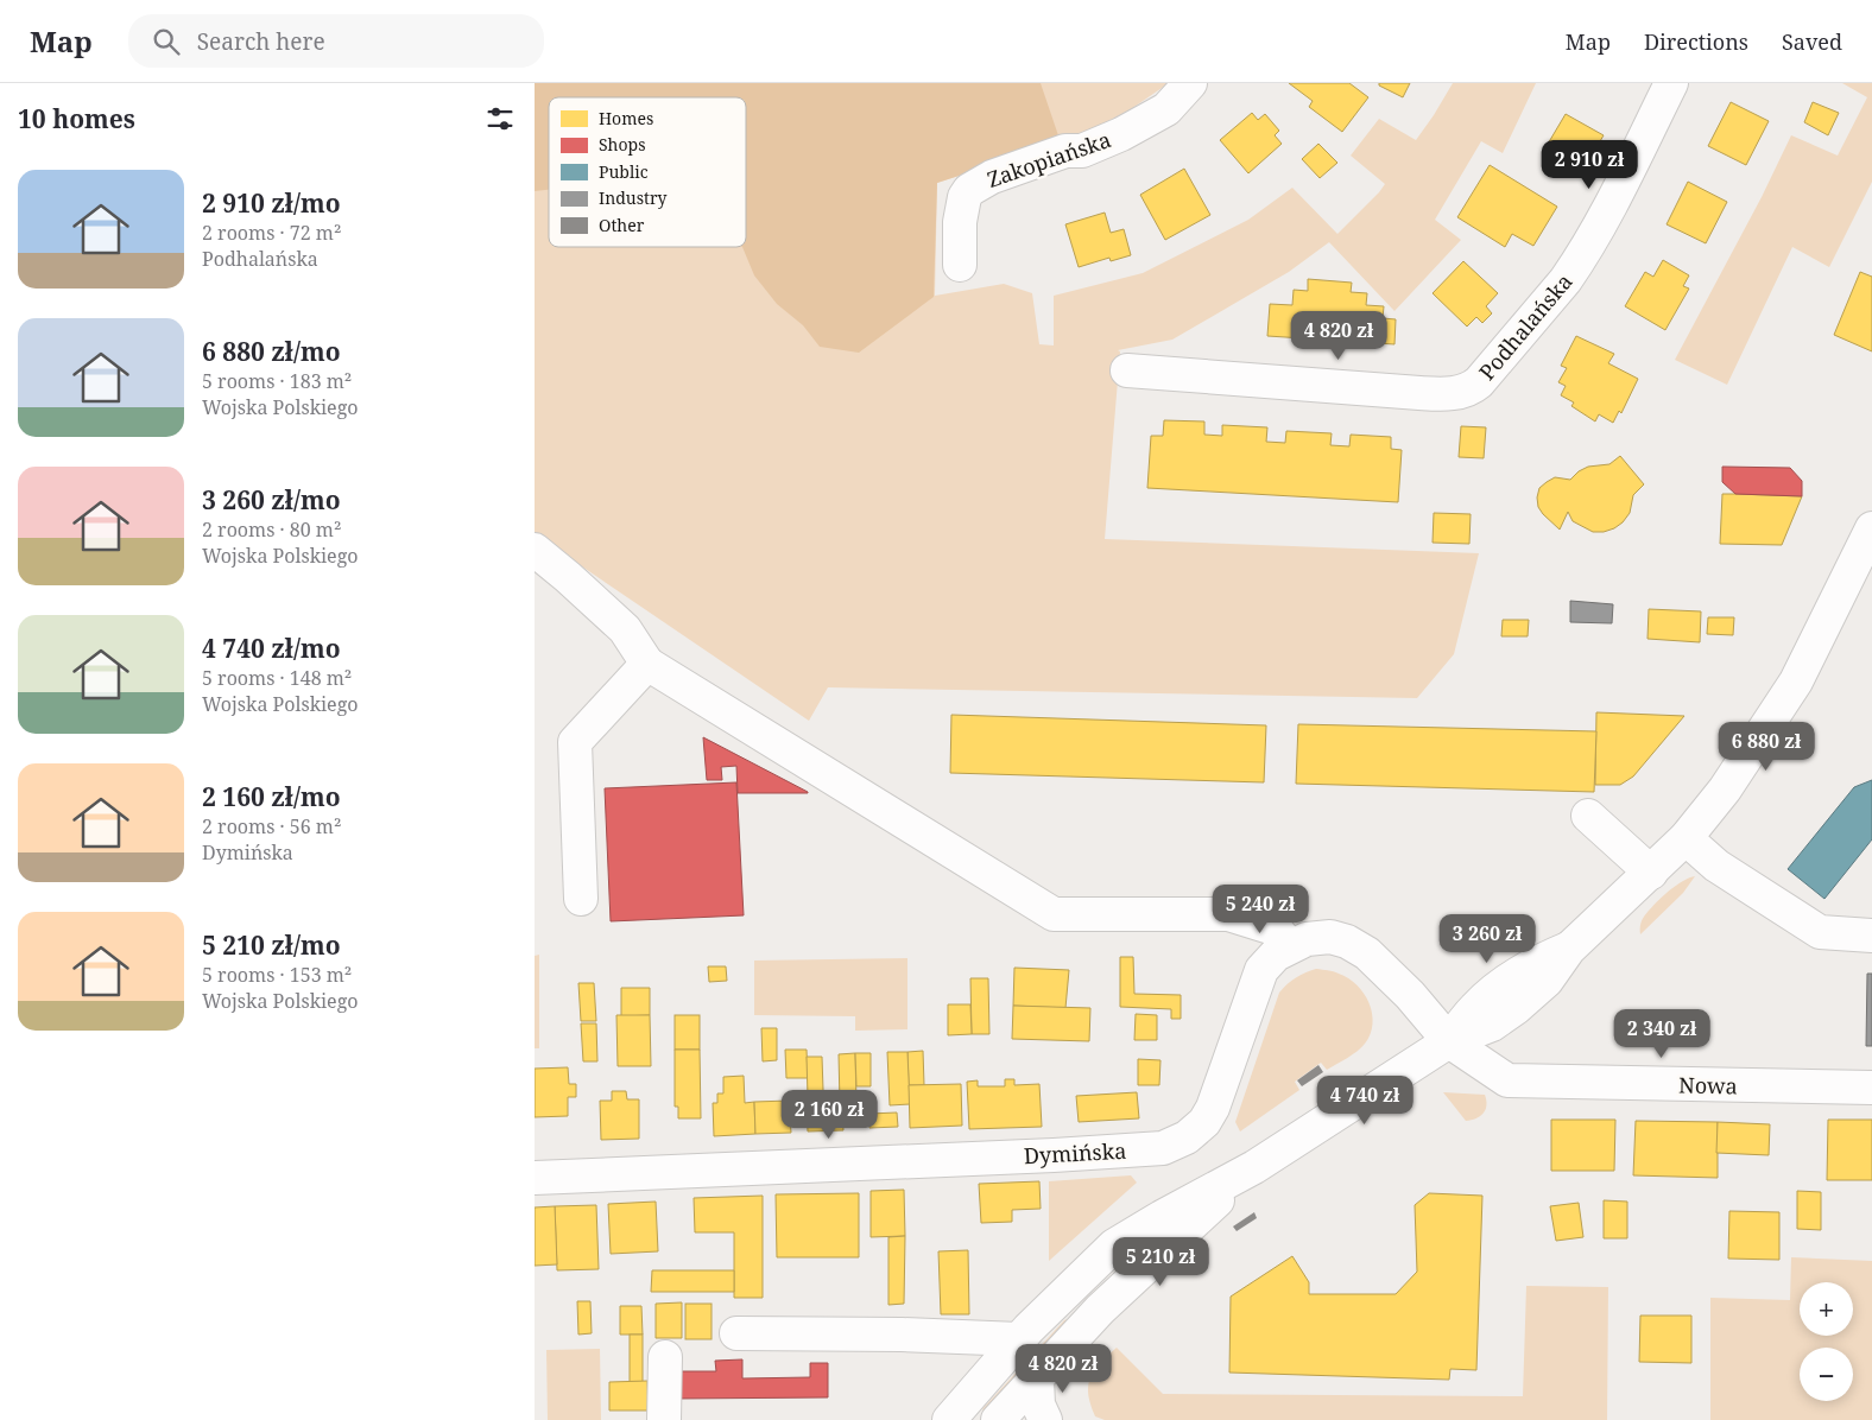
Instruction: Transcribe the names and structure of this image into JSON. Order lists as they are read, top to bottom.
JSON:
{
  "streets": {
    "street": [
      "Zakopiańska",
      "Podhalańska",
      "Nowa",
      "Dymińska"
    ]
  },
  "crossings": [
    ["Nowa", "Dymińska"]
  ],
  "legend": [
    "Homes",
    "Shops",
    "Public",
    "Industry",
    "Other"
  ],
  "page": {
    "header": "Map",
    "search": "Search here",
    "nav": ["Map", "Directions", "Saved"],
    "heading": "10 homes",
    "price": [
      "2 910 zł",
      "4 820 zł",
      "6 880 zł",
      "5 240 zł",
      "3 260 zł",
      "2 340 zł",
      "4 740 zł",
      "2 160 zł",
      "5 210 zł",
      "4 820 zł"
    ],
    "list": [
      {
        "name": "2 910 zł/mo",
        "note": "2 rooms · 72 m² · Podhalańska"
      },
      {
        "name": "6 880 zł/mo",
        "note": "5 rooms · 183 m² · Wojska Polskiego"
      },
      {
        "name": "3 260 zł/mo",
        "note": "2 rooms · 80 m² · Wojska Polskiego"
      },
      {
        "name": "4 740 zł/mo",
        "note": "5 rooms · 148 m² · Wojska Polskiego"
      },
      {
        "name": "2 160 zł/mo",
        "note": "2 rooms · 56 m² · Dymińska"
      },
      {
        "name": "5 210 zł/mo",
        "note": "5 rooms · 153 m² · Wojska Polskiego"
      }
    ],
    "map_buttons": ["+", "−"]
  }
}
